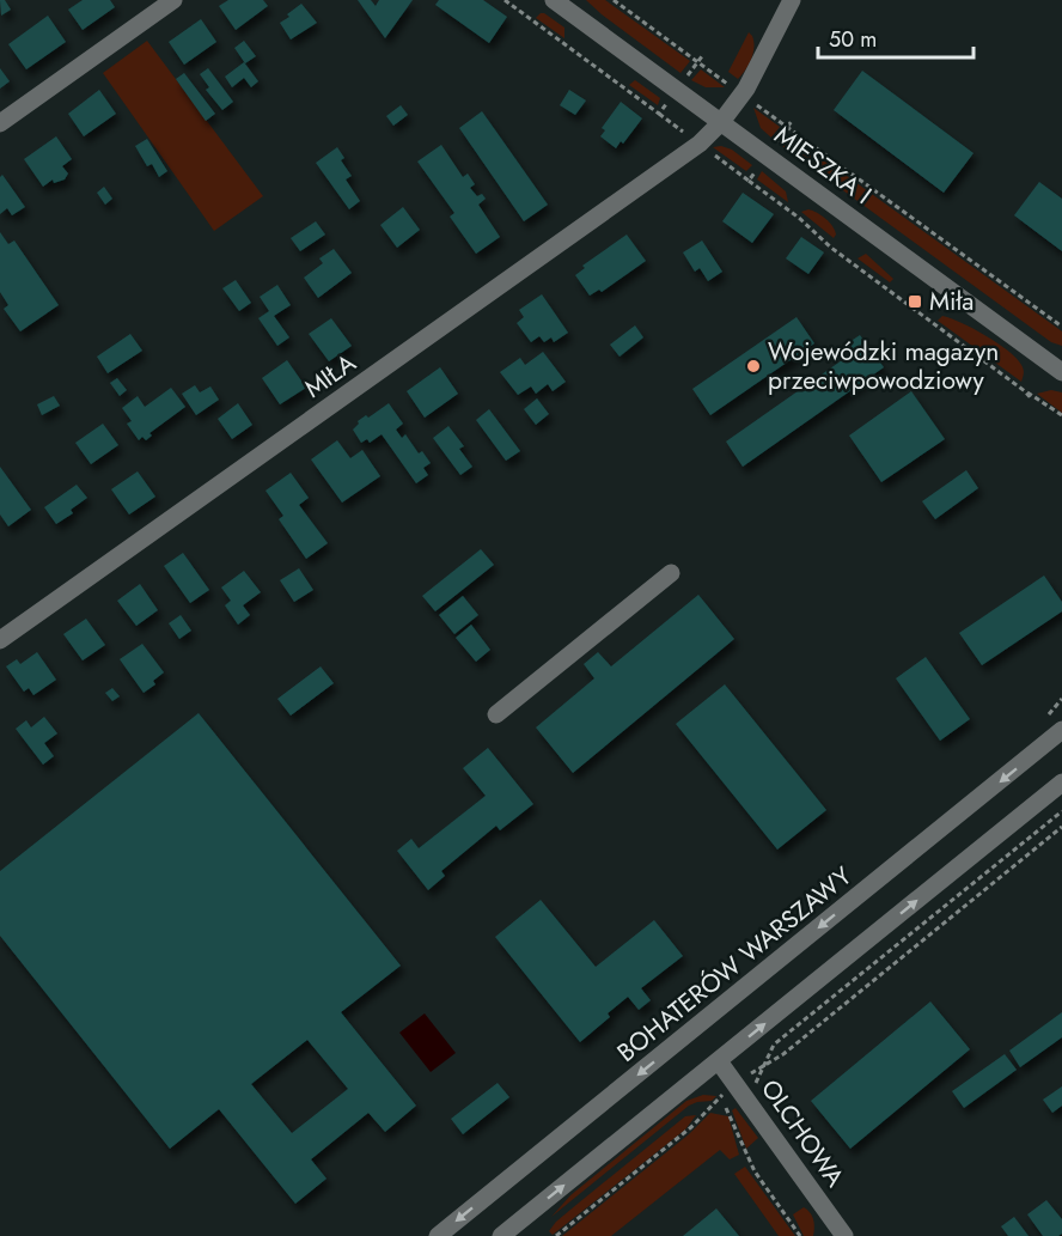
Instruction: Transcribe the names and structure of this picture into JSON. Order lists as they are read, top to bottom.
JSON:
{
  "streets": {
    "street": [
      "MIESZKA I",
      "MIŁA",
      "BOHATERÓW WARSZAWY",
      "OLCHOWA"
    ]
  },
  "crossings": [
    ["MIESZKA I", "MIŁA"]
  ],
  "places": {
    "transit": ["Miła"],
    "other": ["Wojewódzki magazyn przeciwpowodziowy"]
  },
  "scale_bar": "50 m"
}
